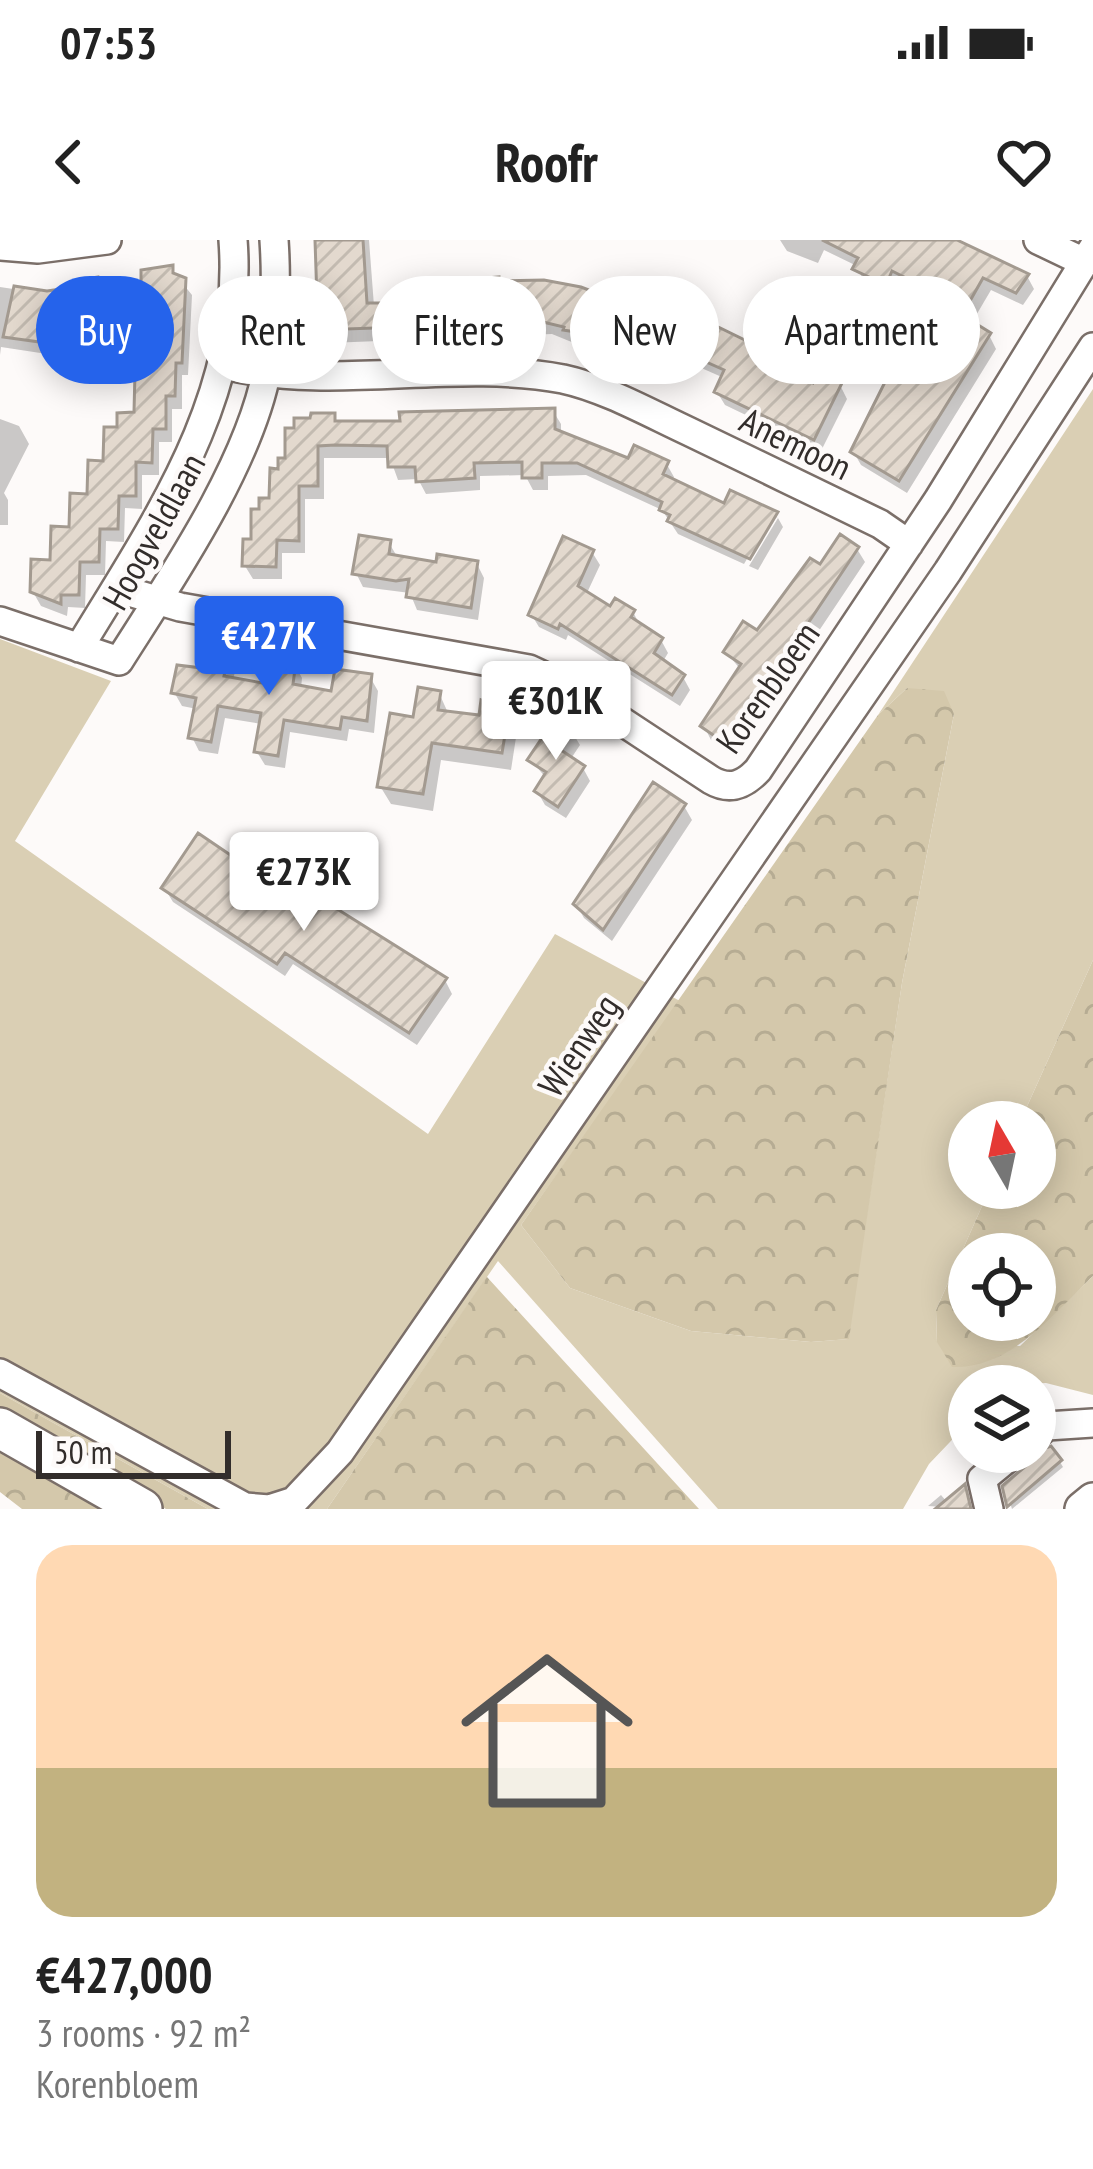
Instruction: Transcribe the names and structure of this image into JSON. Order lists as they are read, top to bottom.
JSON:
{
  "streets": {
    "street": [
      "Anemoon",
      "Hoogveldlaan",
      "Korenbloem",
      "Wienweg"
    ]
  },
  "crossings": [
    ["Anemoon", "Korenbloem"],
    ["Hoogveldlaan", "Korenbloem"]
  ],
  "scale_bar": "50 m",
  "north": "top",
  "page": {
    "status": "07:53",
    "header": "Roofr",
    "chip": [
      "Buy",
      "Rent",
      "Filters",
      "New",
      "Apartment"
    ],
    "price": ["€427K", "€301K", "€273K"],
    "scale": "50 m",
    "list": [
      {
        "name": "€427,000",
        "note": "3 rooms · 92 m² · Korenbloem"
      }
    ]
  }
}
